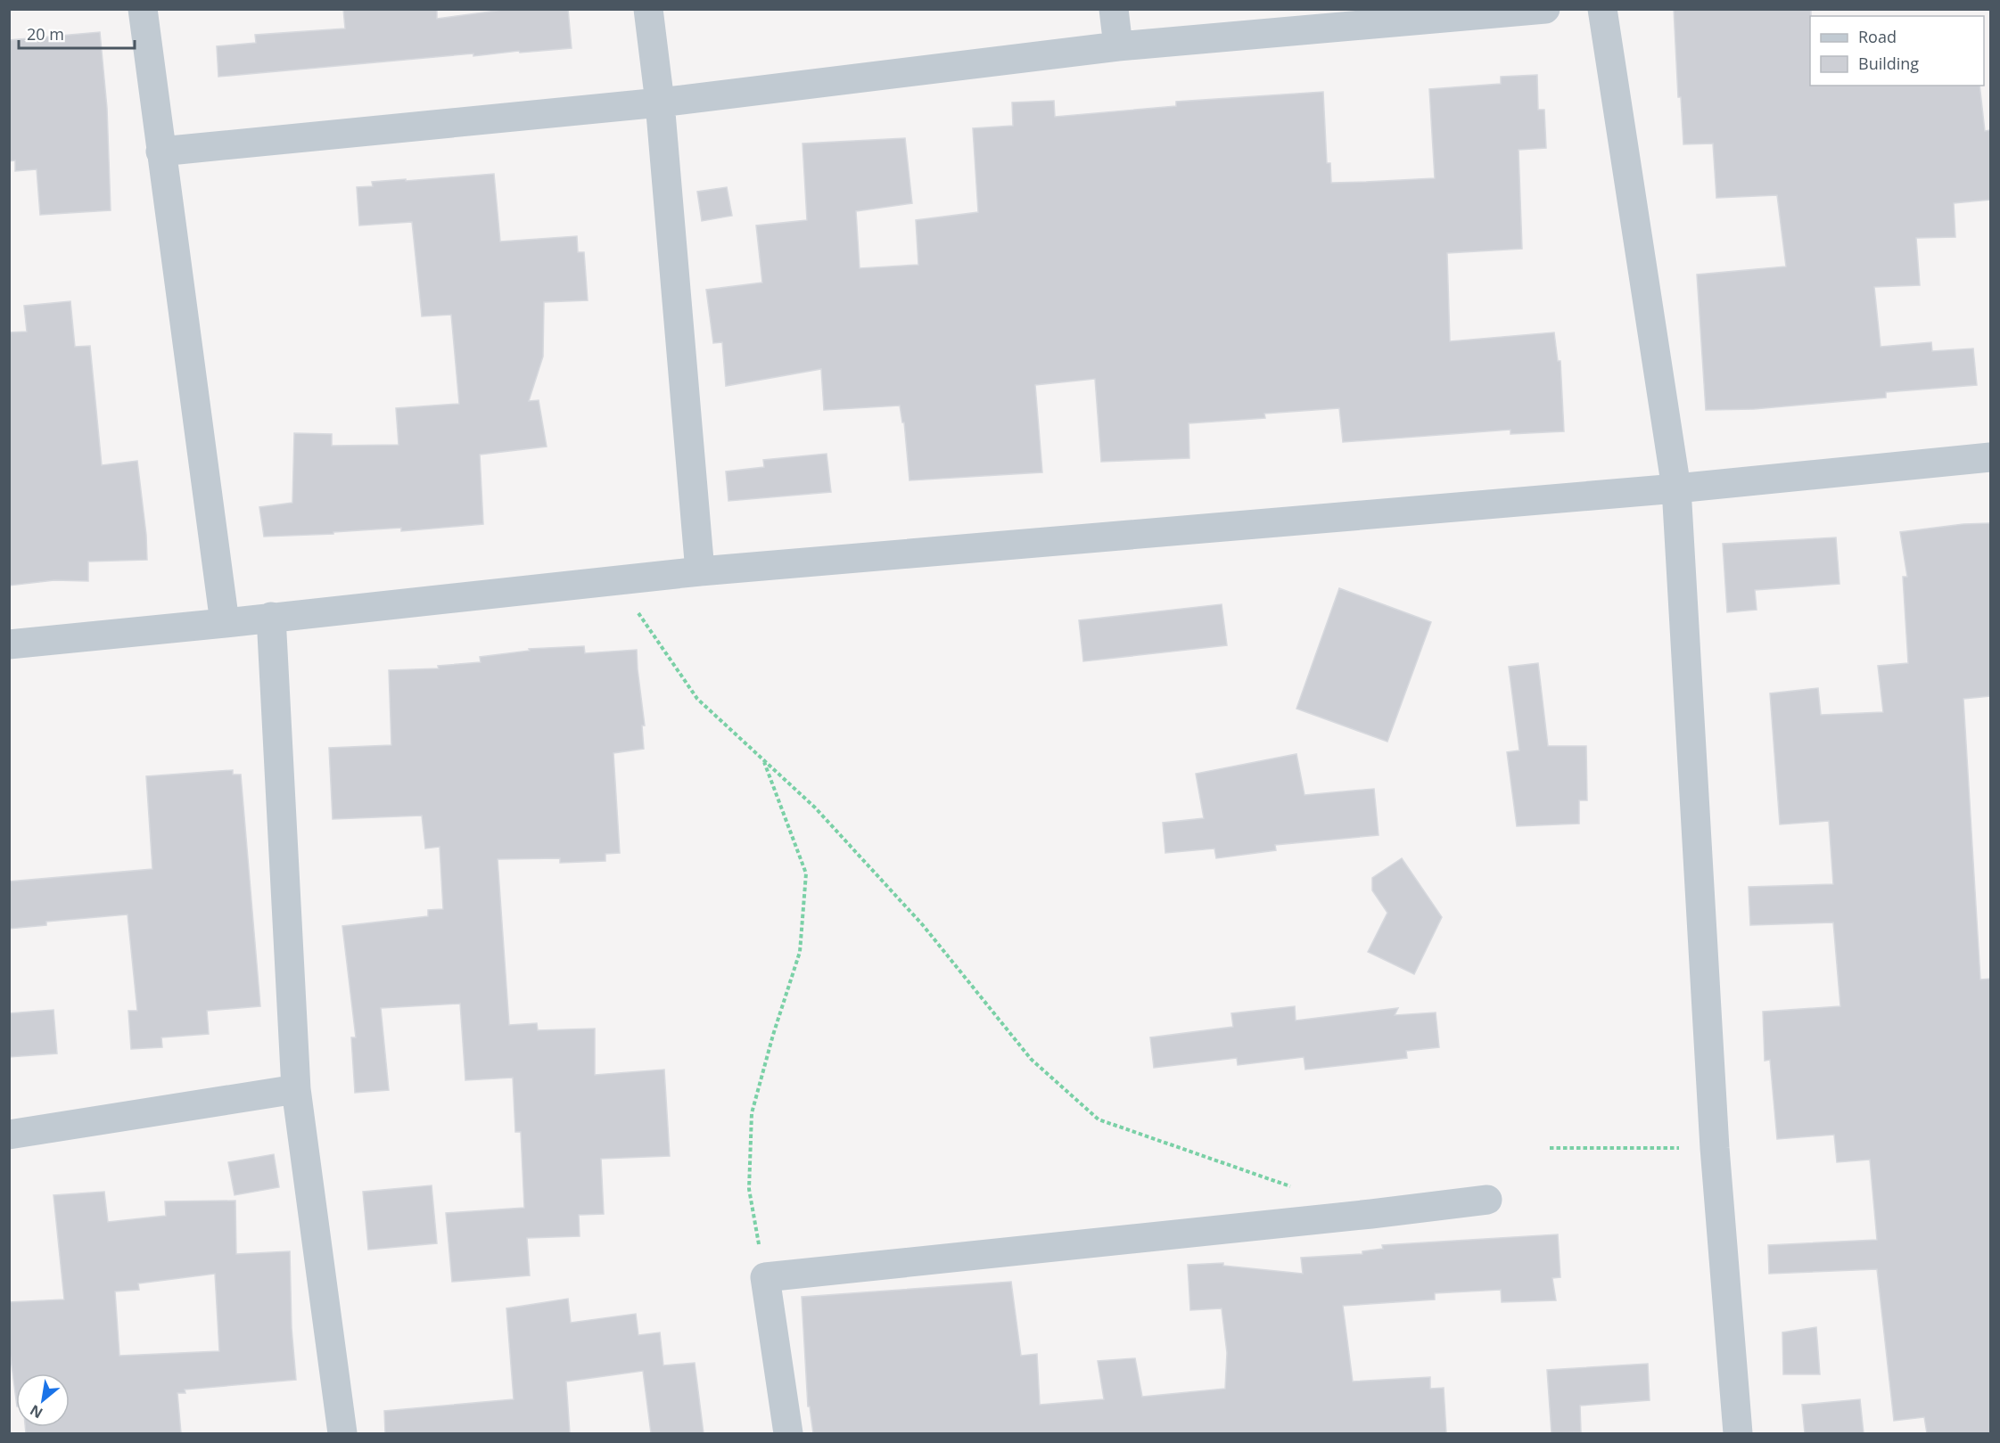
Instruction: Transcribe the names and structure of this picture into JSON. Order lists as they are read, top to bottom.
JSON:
{
  "legend": ["Road", "Building"],
  "scale_bar": "20 m",
  "north": "bottom left"
}
